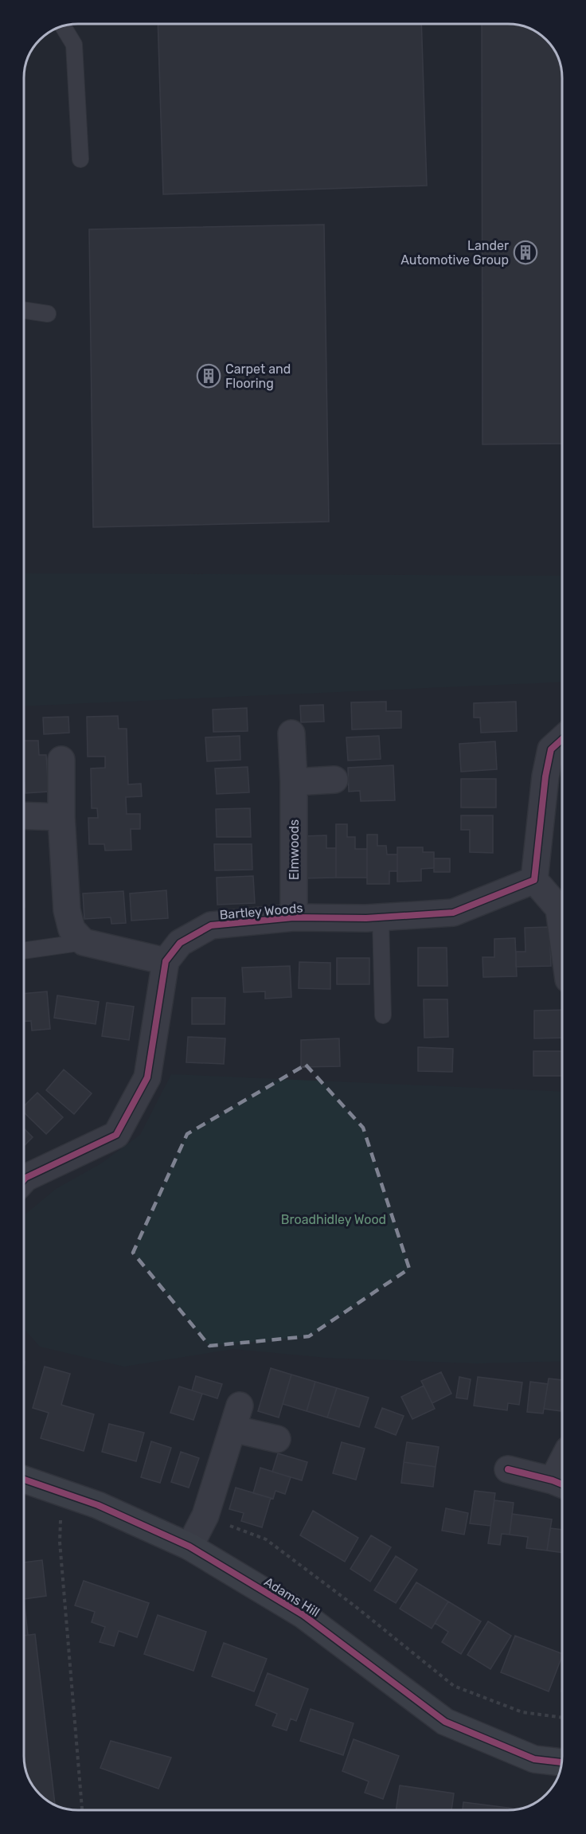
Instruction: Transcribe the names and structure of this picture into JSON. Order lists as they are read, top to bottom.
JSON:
{
  "streets": {
    "street": ["Elmwoods", "Bartley Woods", "Adams Hill"]
  },
  "crossings": [
    ["Elmwoods", "Bartley Woods"]
  ],
  "parks": ["Broadhidley Wood"],
  "places": {
    "building": ["Lander Automotive Group", "Carpet and Flooring"]
  }
}
